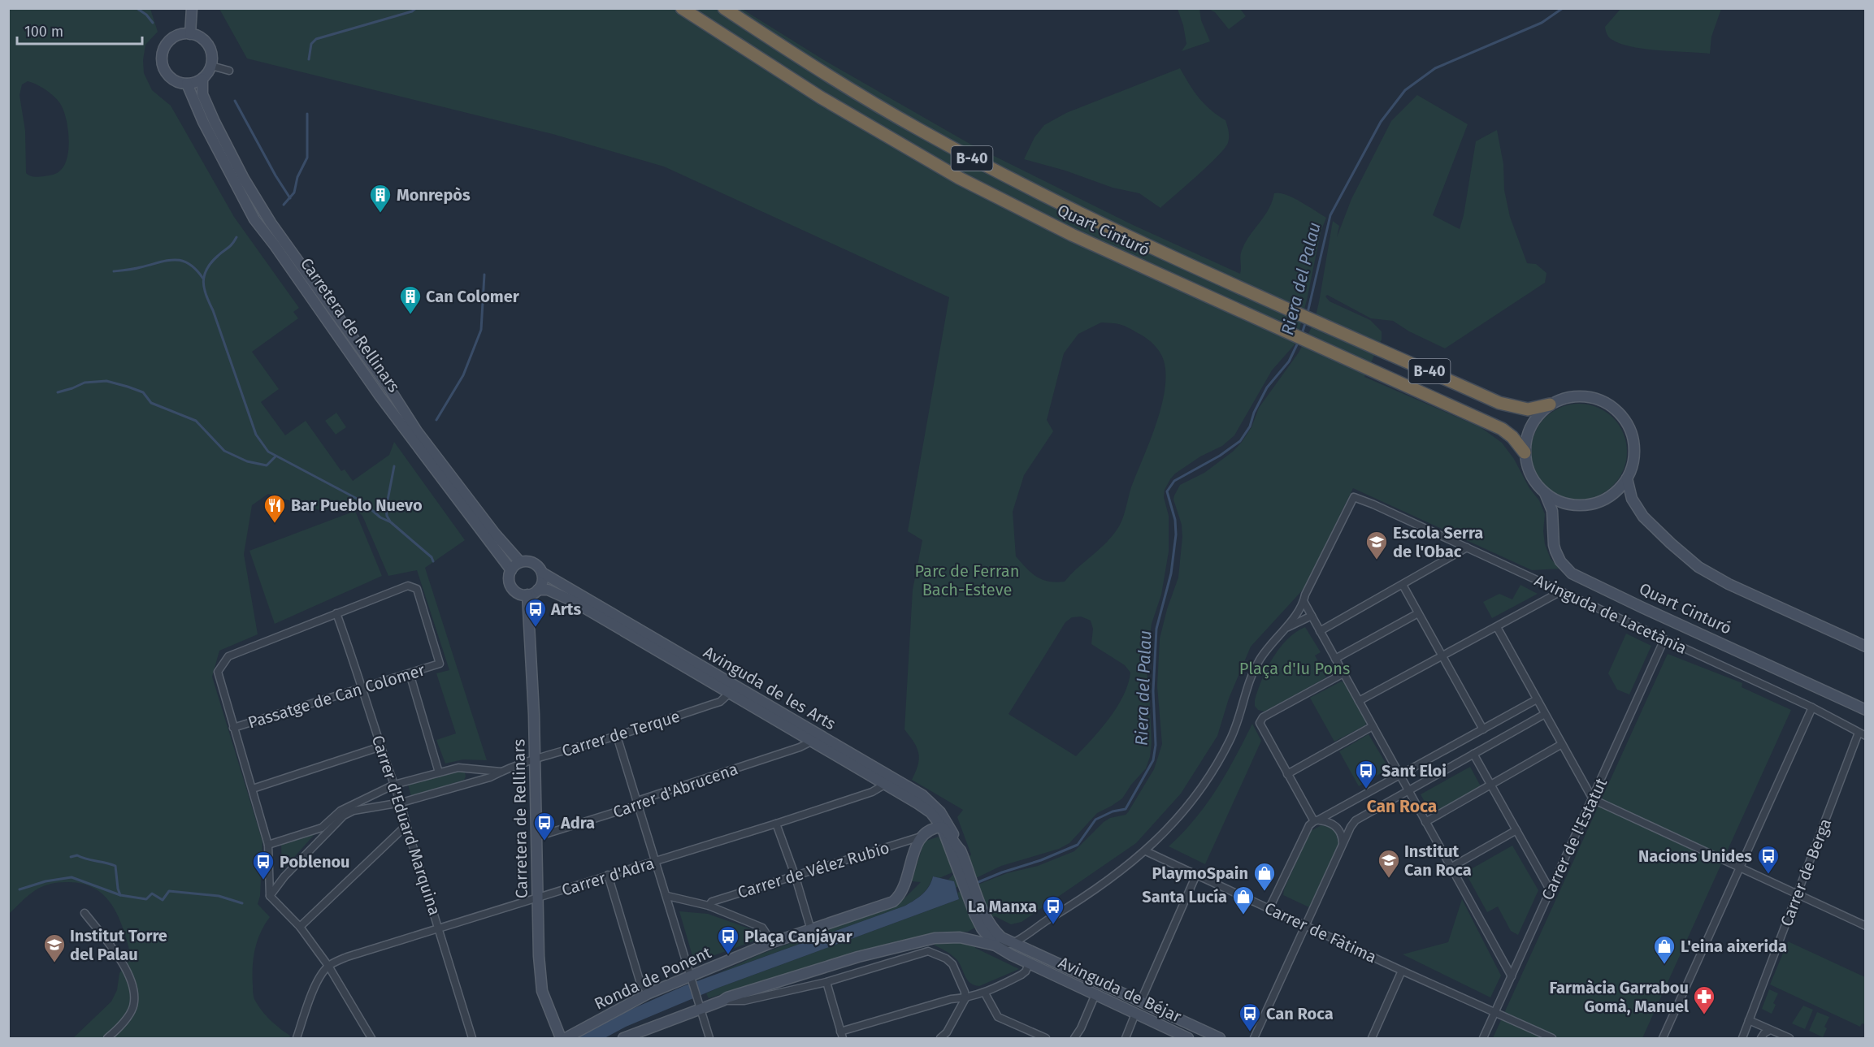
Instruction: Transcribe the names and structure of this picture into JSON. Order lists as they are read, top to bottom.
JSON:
{
  "streets": {
    "highway": ["B-40", "Quart Cinturó"],
    "main road": [
      "Carretera de Rellinars",
      "Avinguda de les Arts",
      "Ronda de Ponent",
      "Avinguda de Béjar"
    ],
    "street": [
      "Avinguda de Lacetània",
      "Passatge de Can Colomer",
      "Carrer de Terque",
      "Carrer d'Abrucena",
      "Carrer d'Eduard Marquina",
      "Carrer de l'Estatut",
      "Carrer de Vélez Rubio",
      "Carrer de Berga",
      "Carrer d'Adra",
      "Carrer de Fàtima"
    ]
  },
  "crossings": [
    ["Carretera de Rellinars", "Avinguda de les Arts"],
    ["Carretera de Rellinars", "Carrer de Terque"],
    ["Carretera de Rellinars", "Carrer d'Abrucena"],
    ["Carretera de Rellinars", "Carrer d'Adra"],
    ["Avinguda de Lacetània", "Carrer de l'Estatut"],
    ["Avinguda de Lacetània", "Carrer de Berga"],
    ["Avinguda de les Arts", "Carrer de Terque"],
    ["Avinguda de les Arts", "Carrer d'Abrucena"],
    ["Avinguda de les Arts", "Carrer de Vélez Rubio"],
    ["Avinguda de les Arts", "Carrer d'Adra"],
    ["Avinguda de les Arts", "Ronda de Ponent"],
    ["Passatge de Can Colomer", "Carrer d'Eduard Marquina"],
    ["Carrer de Terque", "Carrer d'Eduard Marquina"],
    ["Carrer d'Eduard Marquina", "Carrer d'Adra"],
    ["Carrer de l'Estatut", "Carrer de Fàtima"],
    ["Carrer de Vélez Rubio", "Ronda de Ponent"]
  ],
  "districts": ["Can Roca"],
  "water": ["Riera del Palau"],
  "parks": ["Parc de Ferran Bach-Esteve", "Plaça d'Iu Pons"],
  "places": {
    "building": ["Monrepòs", "Can Colomer"],
    "restaurant": ["Bar Pueblo Nuevo"],
    "school or university": ["Escola Serra de l'Obac", "Institut Can Roca", "Institut Torre del Palau"],
    "bus stop": [
      "Arts",
      "Sant Eloi",
      "Adra",
      "Nacions Unides",
      "Poblenou",
      "La Manxa",
      "Plaça Canjáyar",
      "Can Roca"
    ],
    "shop": ["PlaymoSpain", "Santa Lucía", "L'eina aixerida"],
    "pharmacy": ["Farmàcia Garrabou Gomà, Manuel"]
  },
  "scale_bar": "100 m"
}
